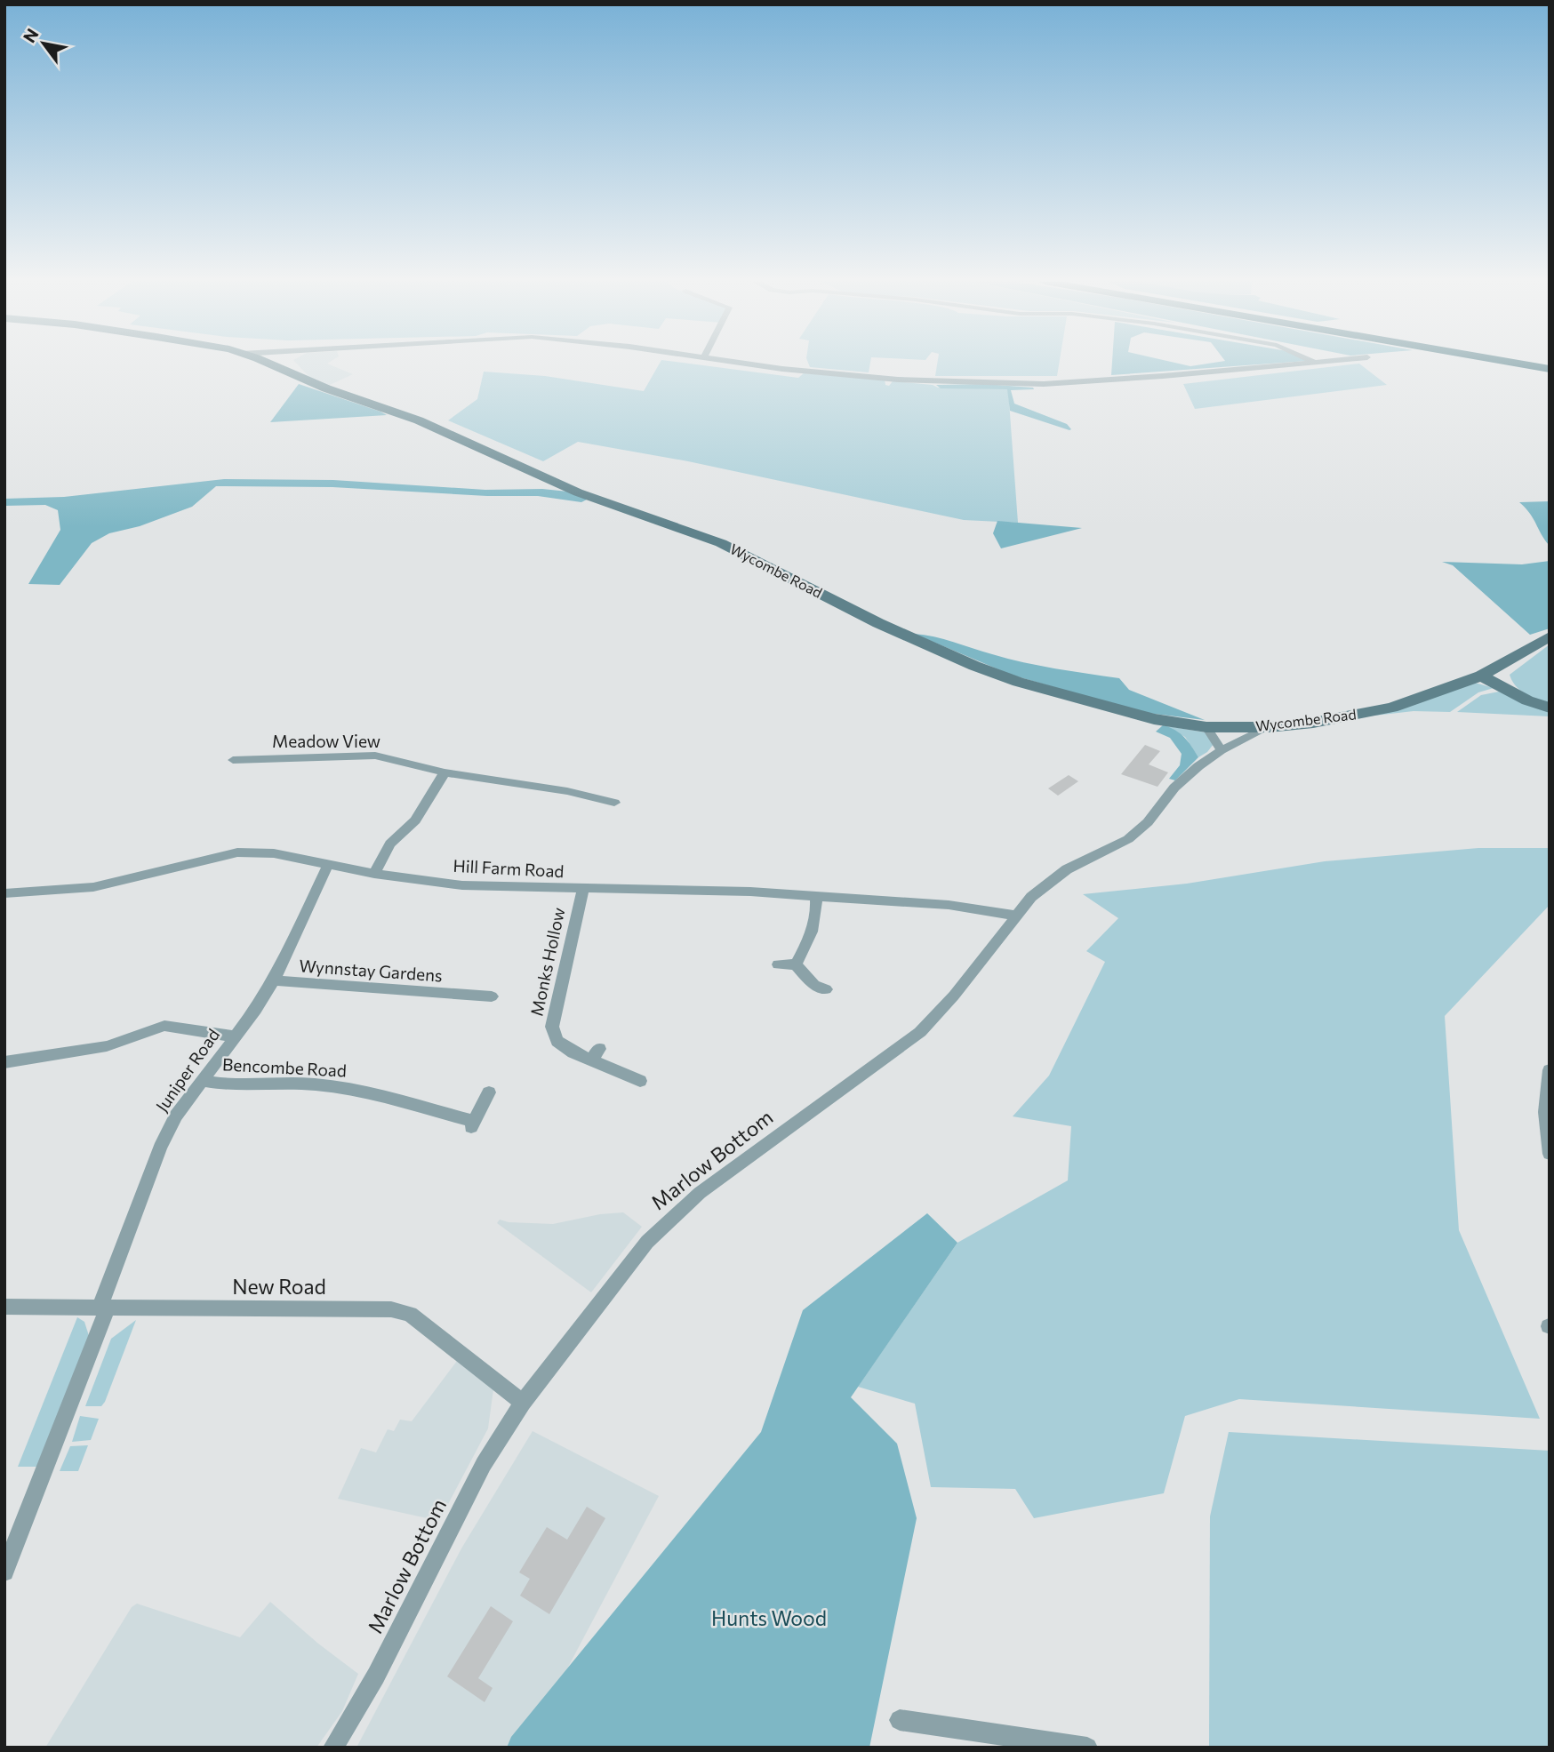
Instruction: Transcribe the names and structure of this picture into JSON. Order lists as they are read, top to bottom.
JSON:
{
  "streets": {
    "street": [
      "Wycombe Road",
      "Meadow View",
      "Hill Farm Road",
      "Monks Hollow",
      "Wynnstay Gardens",
      "Bencombe Road",
      "Juniper Road",
      "Marlow Bottom",
      "New Road"
    ]
  },
  "crossings": [
    ["Wycombe Road", "Marlow Bottom"],
    ["Hill Farm Road", "Monks Hollow"],
    ["Hill Farm Road", "Juniper Road"],
    ["Hill Farm Road", "Marlow Bottom"],
    ["Wynnstay Gardens", "Juniper Road"],
    ["Bencombe Road", "Juniper Road"],
    ["Juniper Road", "New Road"],
    ["Marlow Bottom", "New Road"]
  ],
  "parks": ["Hunts Wood"],
  "north": "top left"
}
